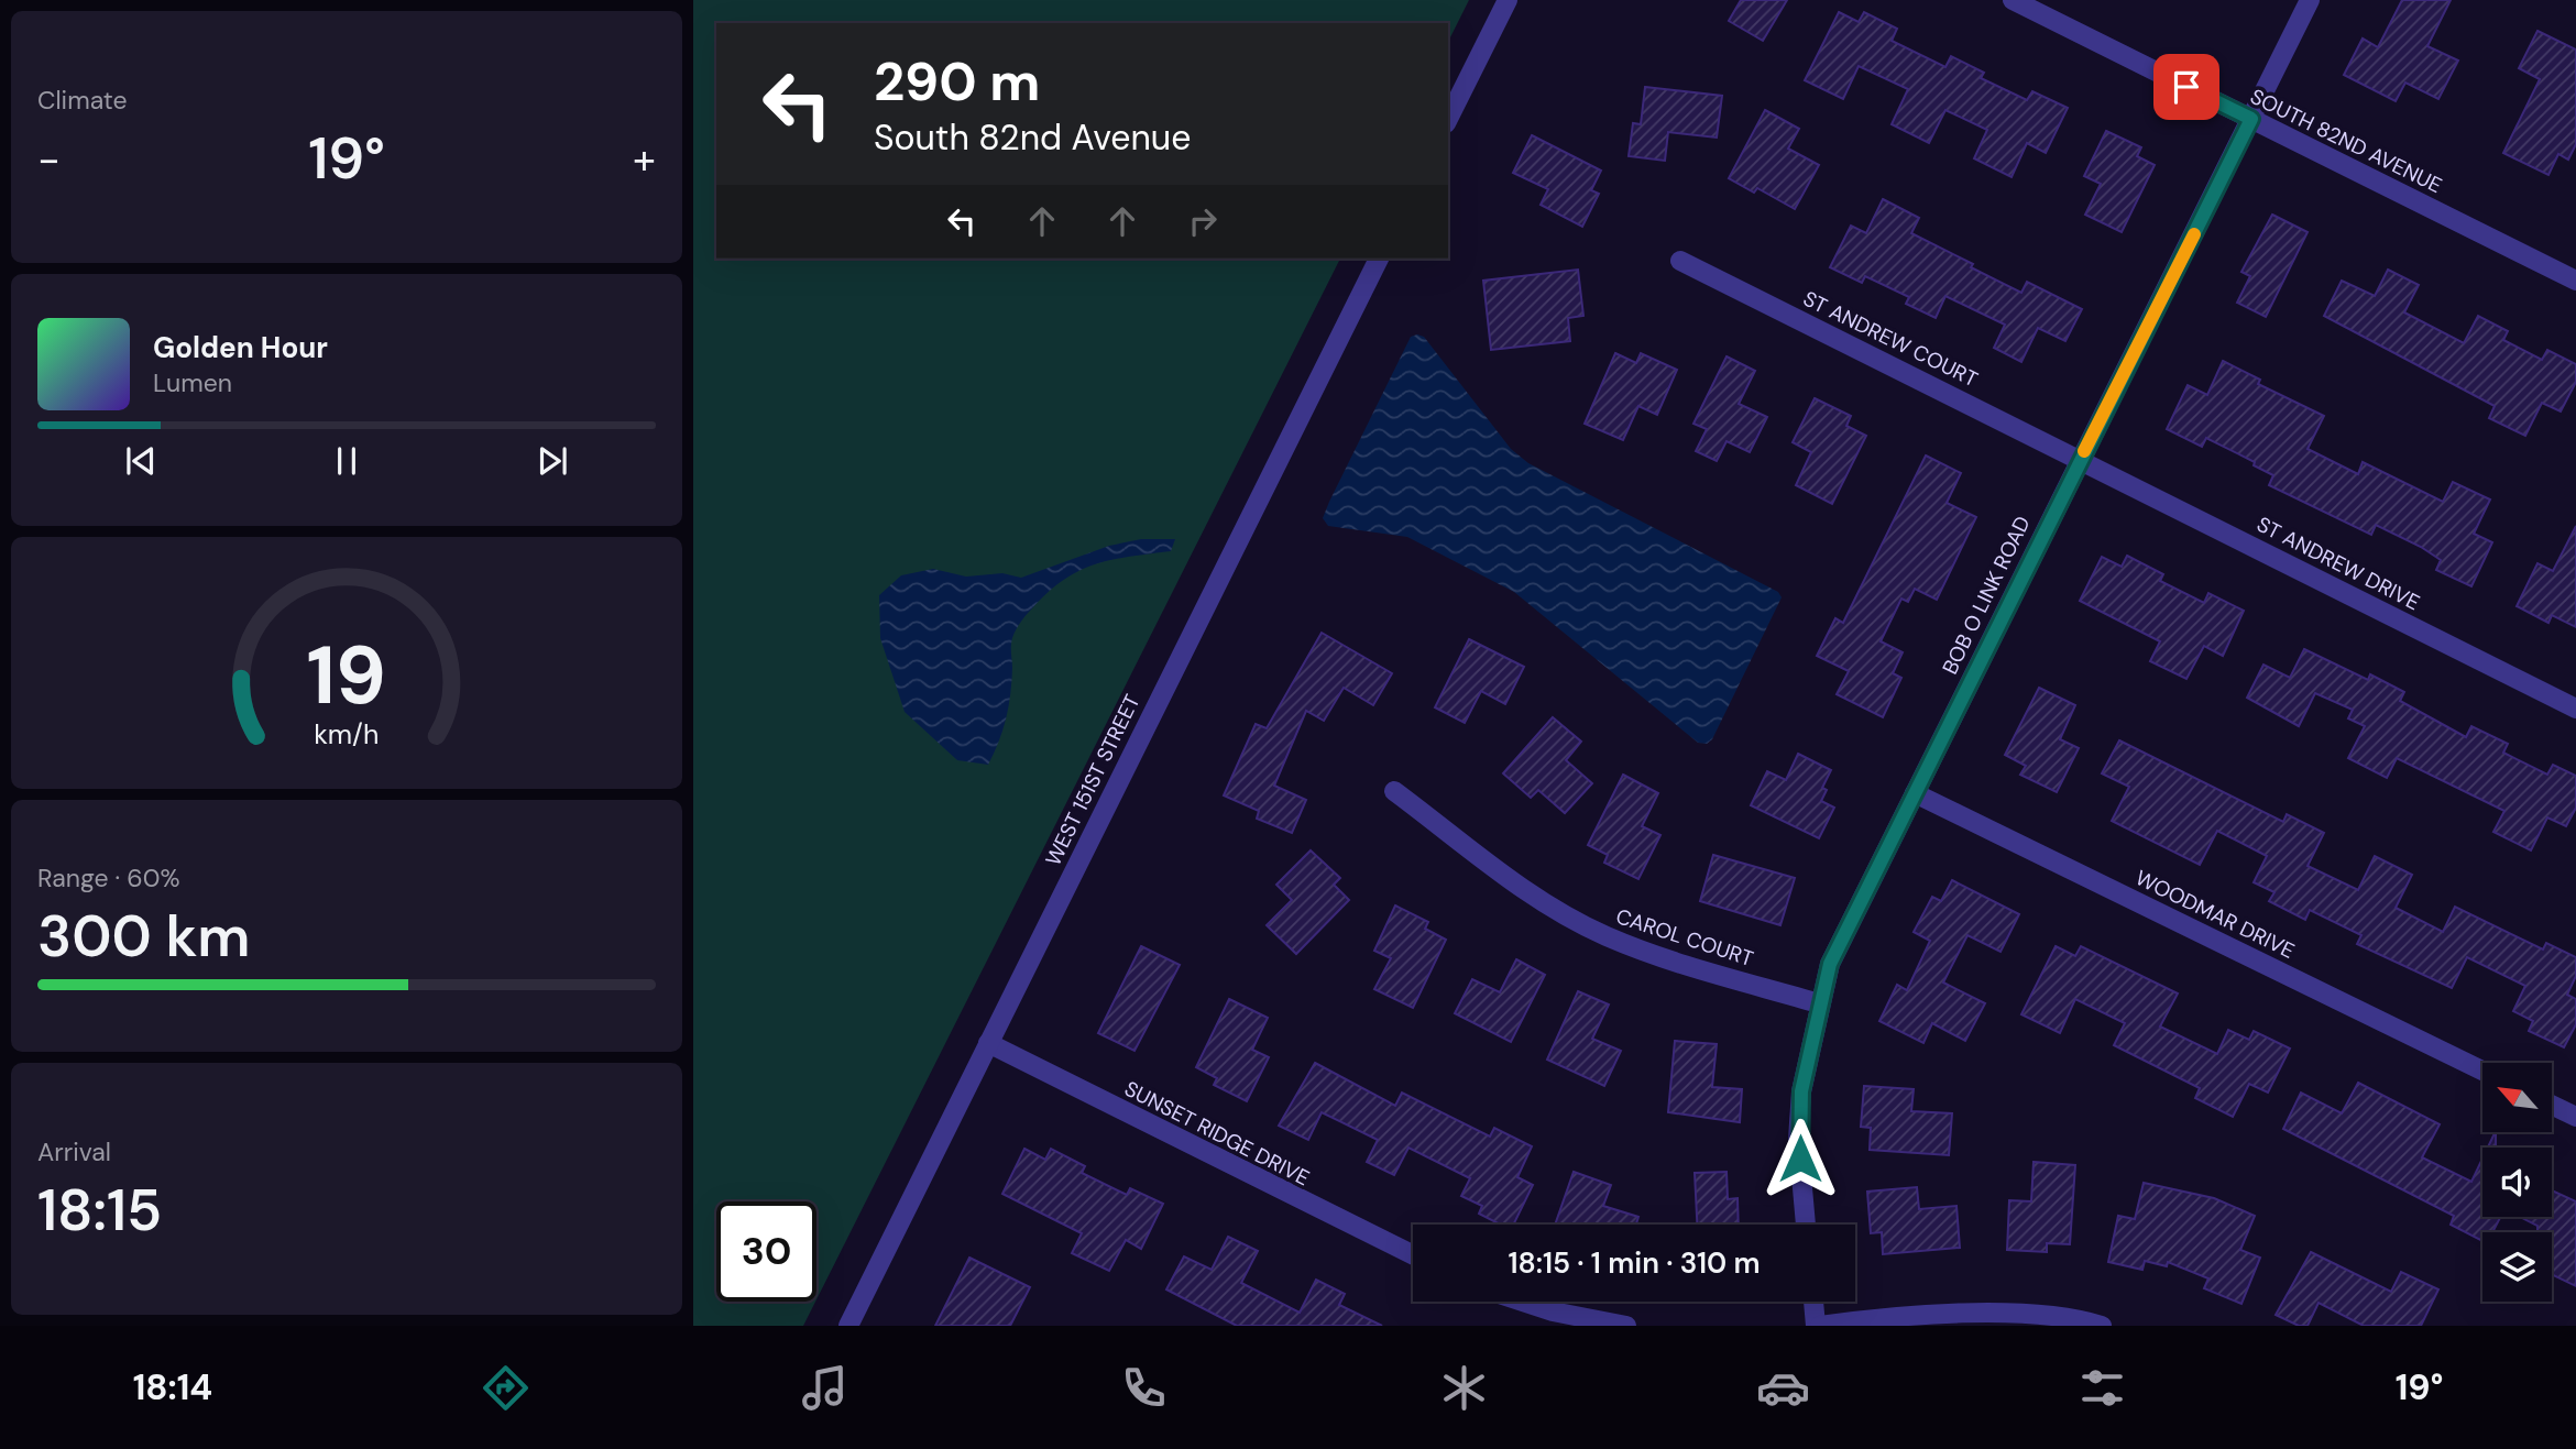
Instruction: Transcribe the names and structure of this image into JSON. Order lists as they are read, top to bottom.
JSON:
{
  "streets": {
    "street": [
      "SOUTH 82ND AVENUE",
      "ST ANDREW COURT",
      "ST ANDREW DRIVE",
      "BOB O LINK ROAD",
      "WEST 151ST STREET",
      "WOODMAR DRIVE",
      "CAROL COURT",
      "SUNSET RIDGE DRIVE"
    ]
  },
  "crossings": [
    ["SOUTH 82ND AVENUE", "BOB O LINK ROAD"],
    ["ST ANDREW COURT", "ST ANDREW DRIVE"],
    ["ST ANDREW COURT", "BOB O LINK ROAD"],
    ["ST ANDREW DRIVE", "BOB O LINK ROAD"],
    ["BOB O LINK ROAD", "WOODMAR DRIVE"],
    ["BOB O LINK ROAD", "CAROL COURT"],
    ["WEST 151ST STREET", "SUNSET RIDGE DRIVE"]
  ],
  "north": "top left",
  "page": {
    "tile": [
      "Climate",
      ["Range · 60%", "300 km"],
      ["Arrival", "18:15"]
    ],
    "turn": ["290 m", "South 82nd Avenue"],
    "heat": ["−", "19°", "+"],
    "song": ["Golden Hour", "Lumen"],
    "limit": "30",
    "trip": "18:15 · 1 min · 310 m",
    "tabs": ["18:14", "19°"],
    "gauge": ["19", "km/h"]
  }
}
